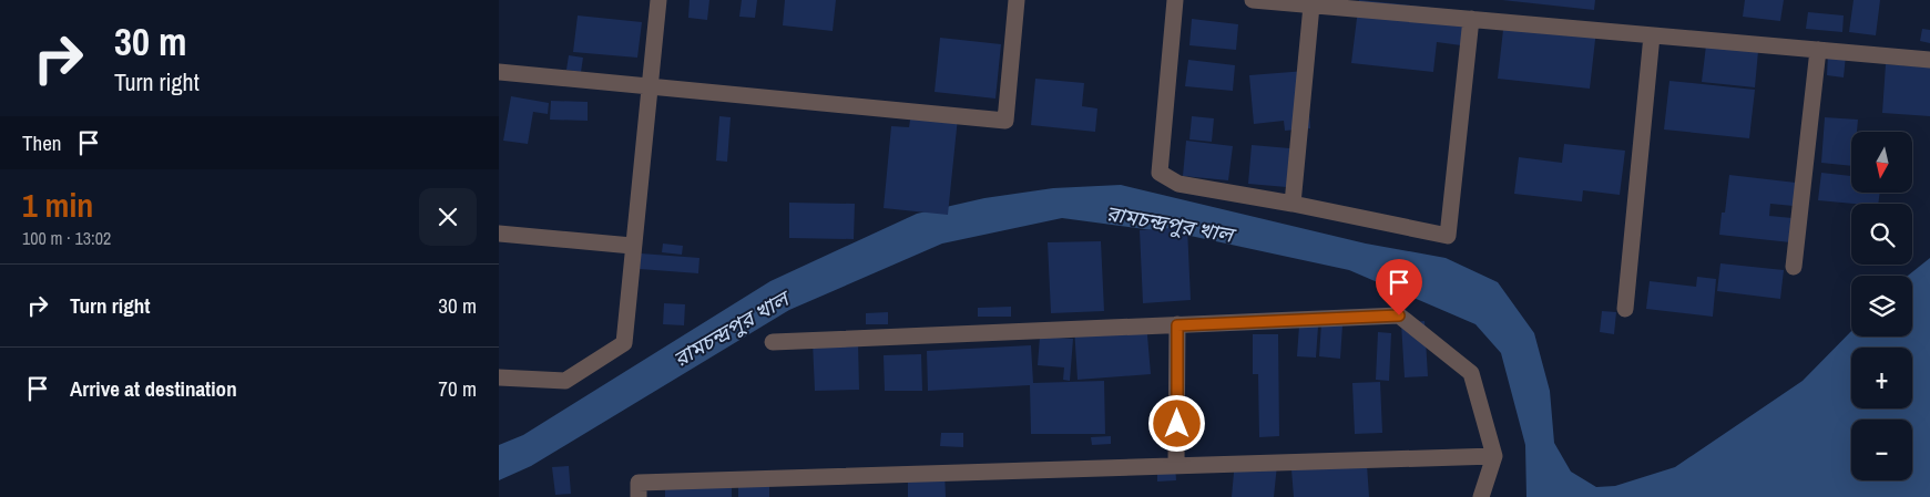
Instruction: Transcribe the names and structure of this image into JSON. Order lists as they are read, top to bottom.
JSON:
{
  "water": ["রামচন্দ্রপুর খাল"],
  "north": "bottom",
  "page": {
    "turn": ["30 m", "Turn right"],
    "then": "Then",
    "map_buttons": ["+", "−"],
    "heading": ["1 min", "100 m · 13:02"],
    "list": [
      {
        "name": "Turn right",
        "value": "30 m"
      },
      {
        "name": "Arrive at destination",
        "value": "70 m"
      }
    ]
  }
}
